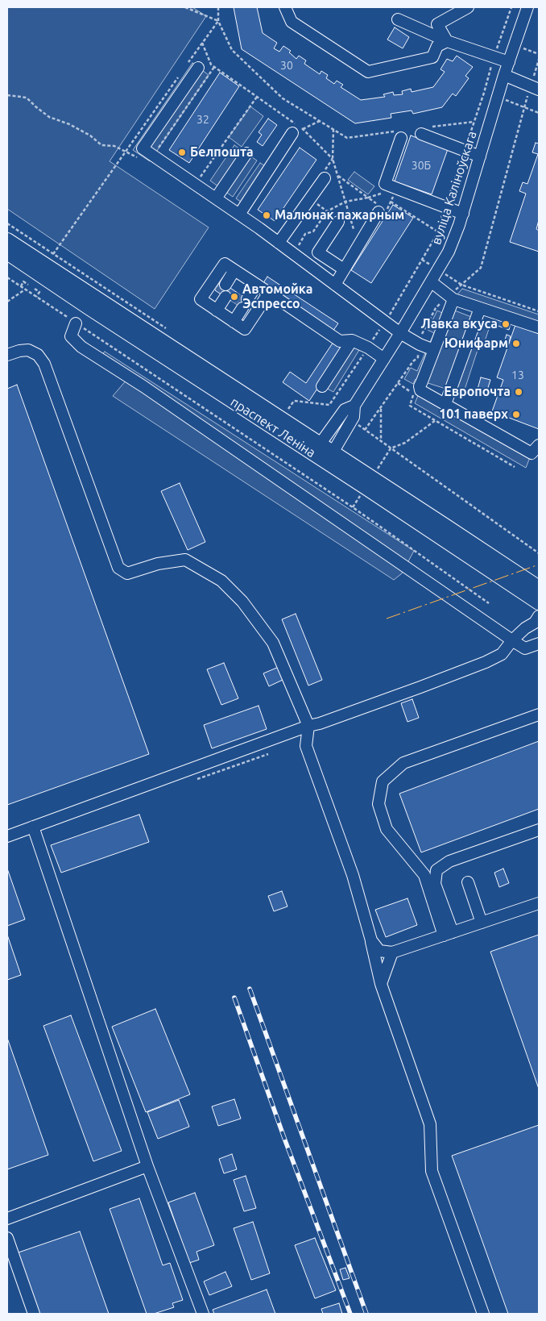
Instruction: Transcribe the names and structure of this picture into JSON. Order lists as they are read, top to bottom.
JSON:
{
  "streets": {
    "main road": ["праспект Леніна"],
    "street": ["вуліца Каліноўскага"]
  },
  "crossings": [
    ["вуліца Каліноўскага", "праспект Леніна"]
  ],
  "places": [
    "Белпошта",
    "Малюнак пажарным",
    "Автомойка Эспрессо",
    "Лавка вкуса",
    "Юнифарм",
    "Европочта",
    "101 паверх"
  ],
  "house_numbers": [
    "30",
    "32",
    "30Б",
    "13"
  ]
}
